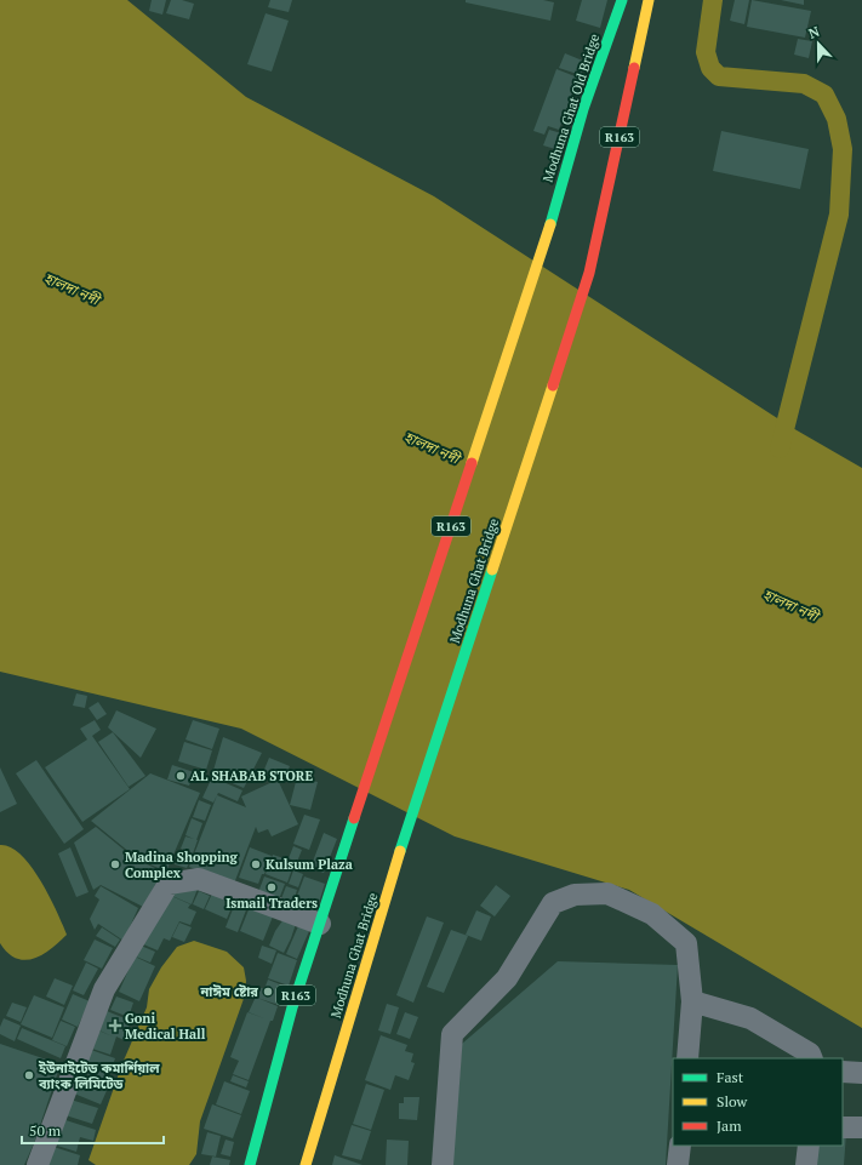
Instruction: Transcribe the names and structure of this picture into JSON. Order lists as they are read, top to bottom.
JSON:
{
  "streets": {
    "main road": ["Modhuna Ghat Old Bridge", "R163", "Modhuna Ghat Bridge"]
  },
  "crossings": [
    ["Modhuna Ghat Old Bridge", "R163"]
  ],
  "water": ["হালদা নদী"],
  "places": {
    "other": [
      "AL SHABAB STORE",
      "Madina Shopping Complex",
      "Kulsum Plaza",
      "Ismail Traders",
      "নাঈম ষ্টোর",
      "ইউনাইটেড কমার্শিয়াল ব্যাংক লিমিটেড"
    ],
    "health": ["Goni Medical Hall"]
  },
  "legend": ["Fast", "Slow", "Jam"],
  "scale_bar": "50 m",
  "north": "top"
}
